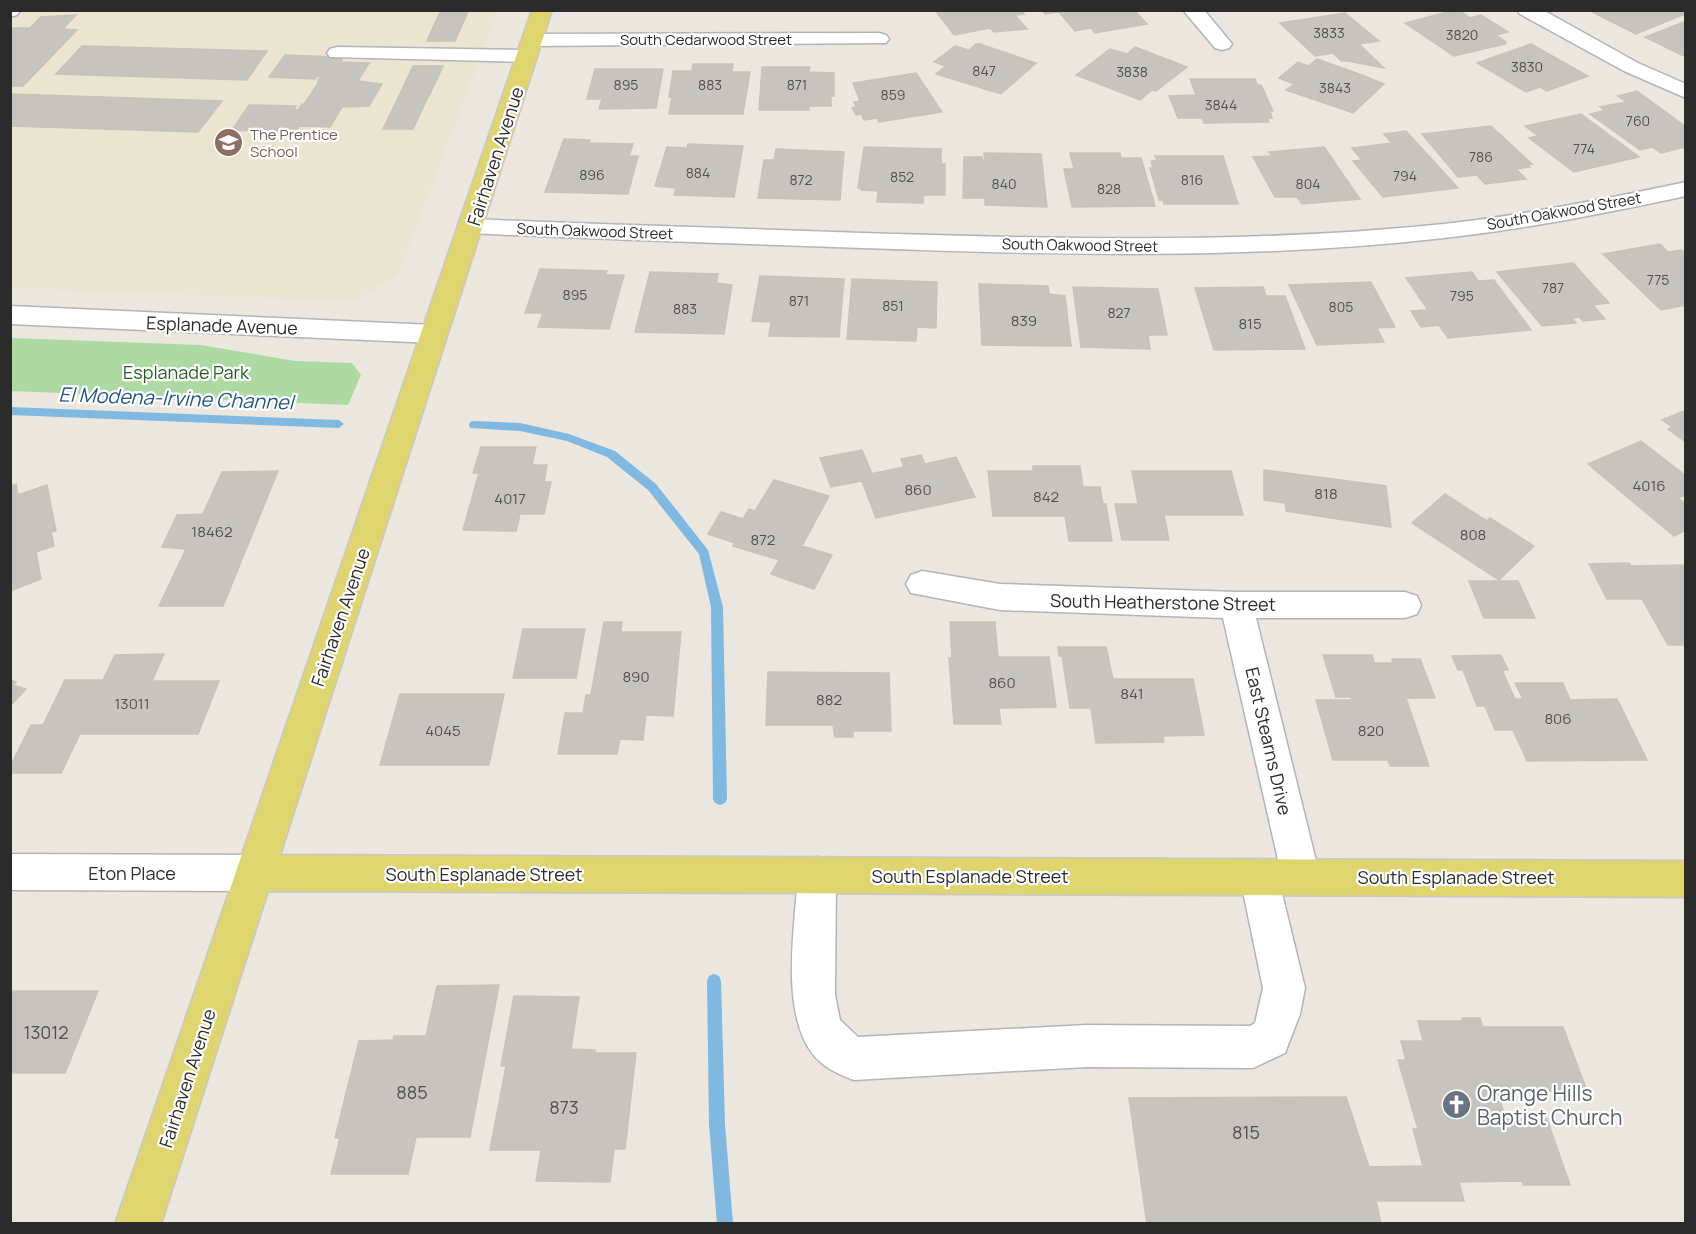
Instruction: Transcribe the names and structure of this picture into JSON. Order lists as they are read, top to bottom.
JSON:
{
  "streets": {
    "main road": ["Fairhaven Avenue", "South Esplanade Street"],
    "street": [
      "South Cedarwood Street",
      "South Oakwood Street",
      "Esplanade Avenue",
      "South Heatherstone Street",
      "East Stearns Drive",
      "Eton Place"
    ]
  },
  "crossings": [
    ["South Cedarwood Street", "Fairhaven Avenue"],
    ["Fairhaven Avenue", "South Oakwood Street"],
    ["Fairhaven Avenue", "Esplanade Avenue"],
    ["Fairhaven Avenue", "Eton Place"],
    ["Fairhaven Avenue", "South Esplanade Street"],
    ["South Heatherstone Street", "East Stearns Drive"],
    ["East Stearns Drive", "South Esplanade Street"],
    ["Eton Place", "South Esplanade Street"]
  ],
  "water": ["El Modena-Irvine Channel"],
  "parks": ["Esplanade Park"],
  "places": {
    "school or university": ["The Prentice School"],
    "church": ["Orange Hills Baptist Church"]
  },
  "house_numbers": [
    "3833",
    "3820",
    "3830",
    "847",
    "3838",
    "895",
    "883",
    "871",
    "3843",
    "859",
    "3844",
    "760",
    "774",
    "786",
    "884",
    "896",
    "794",
    "852",
    "872",
    "816",
    "840",
    "804",
    "828",
    "775",
    "787",
    "895",
    "795",
    "871",
    "851",
    "805",
    "883",
    "827",
    "839",
    "815",
    "4016",
    "860",
    "818",
    "842",
    "4017",
    "18462",
    "808",
    "872",
    "890",
    "860",
    "841",
    "882",
    "13011",
    "806",
    "4045",
    "820",
    "13012",
    "885",
    "873",
    "815"
  ]
}
